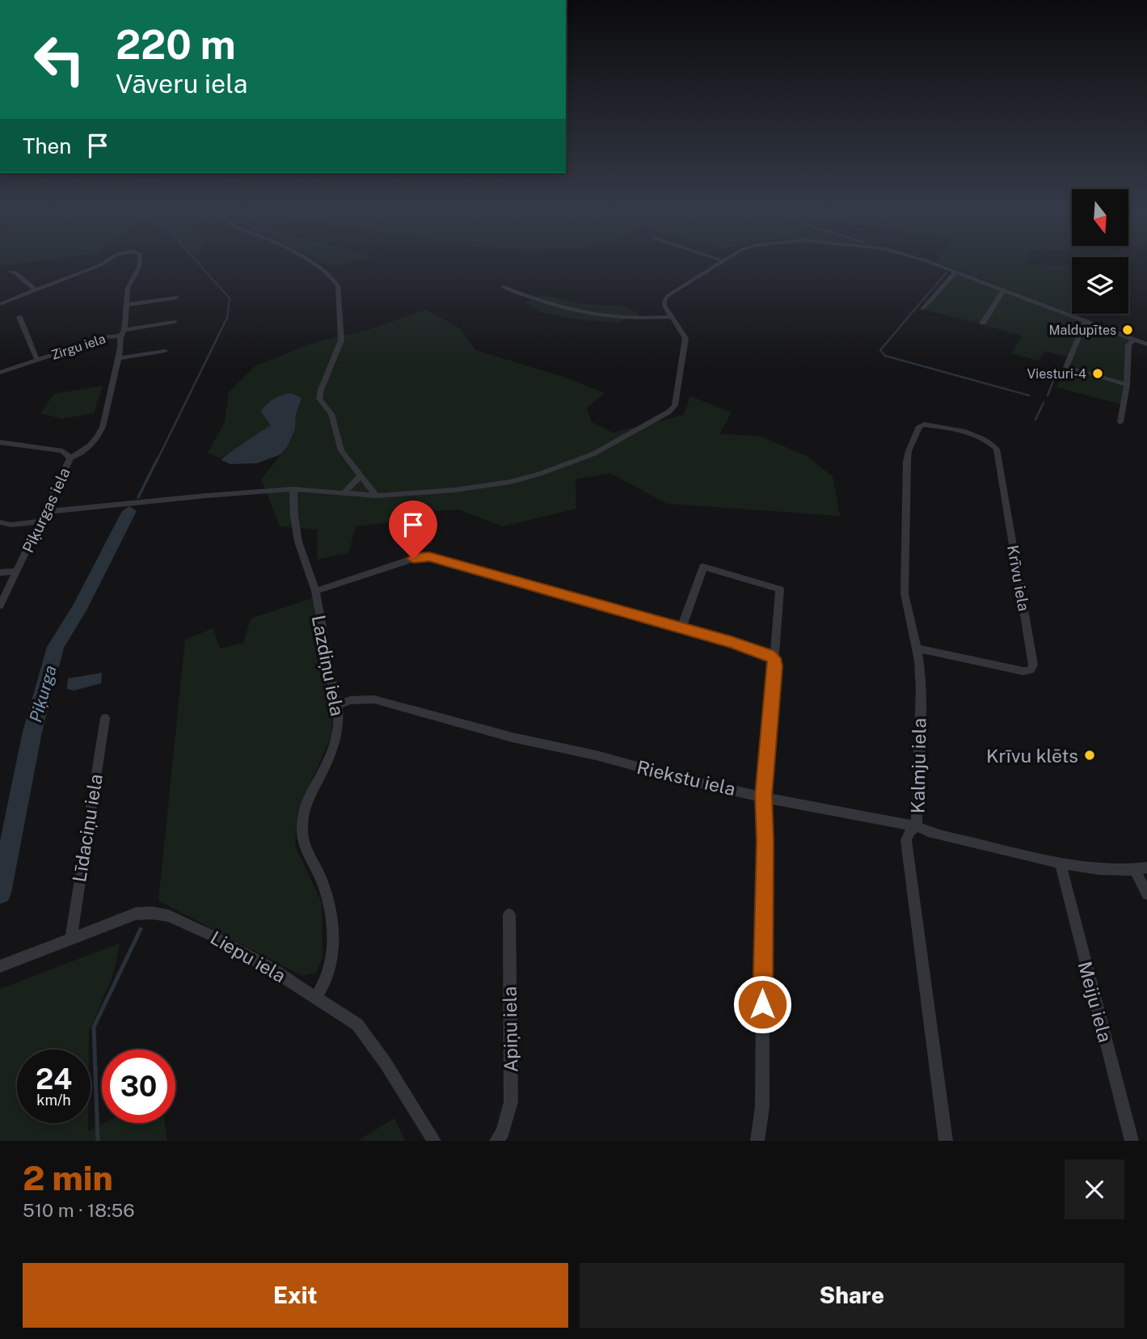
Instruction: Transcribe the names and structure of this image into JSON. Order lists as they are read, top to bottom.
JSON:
{
  "streets": {
    "street": [
      "Zirgu iela",
      "Piķurgas iela",
      "Krīvu iela",
      "Lazdiņu iela",
      "Kalmju iela",
      "Riekstu iela",
      "Līdaciņu iela",
      "Liepu iela",
      "Meiju iela",
      "Apiņu iela"
    ]
  },
  "crossings": [
    ["Zirgu iela", "Piķurgas iela"],
    ["Krīvu iela", "Kalmju iela"],
    ["Lazdiņu iela", "Riekstu iela"],
    ["Lazdiņu iela", "Liepu iela"],
    ["Kalmju iela", "Riekstu iela"],
    ["Riekstu iela", "Meiju iela"],
    ["Līdaciņu iela", "Liepu iela"]
  ],
  "water": ["Piķurga"],
  "places": ["Maldupītes", "Viesturi-4", "Krīvu klēts"],
  "north": "bottom",
  "page": {
    "turn": ["220 m", "Vāveru iela"],
    "then": "Then",
    "speed": "24 km/h",
    "limit": "30",
    "heading": ["2 min", "510 m · 18:56"],
    "buttons": ["Exit", "Share"]
  }
}
